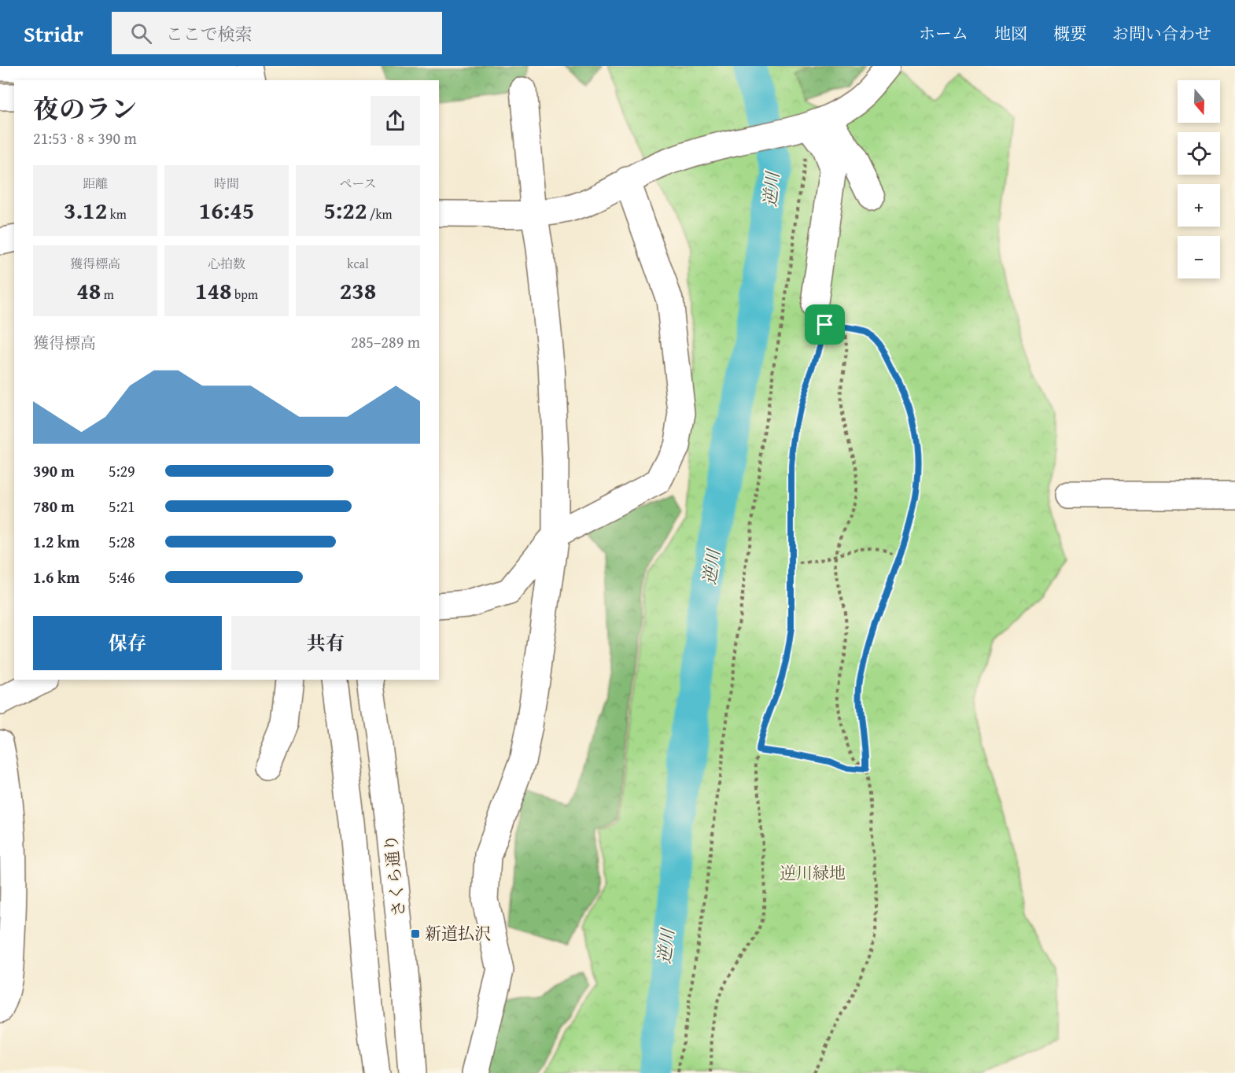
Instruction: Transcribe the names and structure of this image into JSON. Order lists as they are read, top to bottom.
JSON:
{
  "streets": {
    "street": ["さくら通り"]
  },
  "water": ["逆川"],
  "parks": ["逆川緑地"],
  "places": {
    "transit": ["新道払沢"]
  },
  "north": "bottom",
  "page": {
    "header": "Stridr",
    "search": "ここで検索",
    "nav": [
      "ホーム",
      "地図",
      "概要",
      "お問い合わせ"
    ],
    "map_buttons": ["+", "−"],
    "heading": ["夜のラン", "21:53 · 8 × 390 m"],
    "stats": [
      ["距離", "3.12 km"],
      ["時間", "16:45"],
      ["ペース", "5:22 /km"],
      ["獲得標高", "48 m"],
      ["心拍数", "148 bpm"],
      ["kcal", "238"]
    ],
    "chart": ["獲得標高", "285–289 m"],
    "list": [
      {
        "name": "390 m",
        "note": "5:29"
      },
      {
        "name": "780 m",
        "note": "5:21"
      },
      {
        "name": "1.2 km",
        "note": "5:28"
      },
      {
        "name": "1.6 km",
        "note": "5:46"
      }
    ],
    "buttons": ["保存", "共有"]
  }
}
